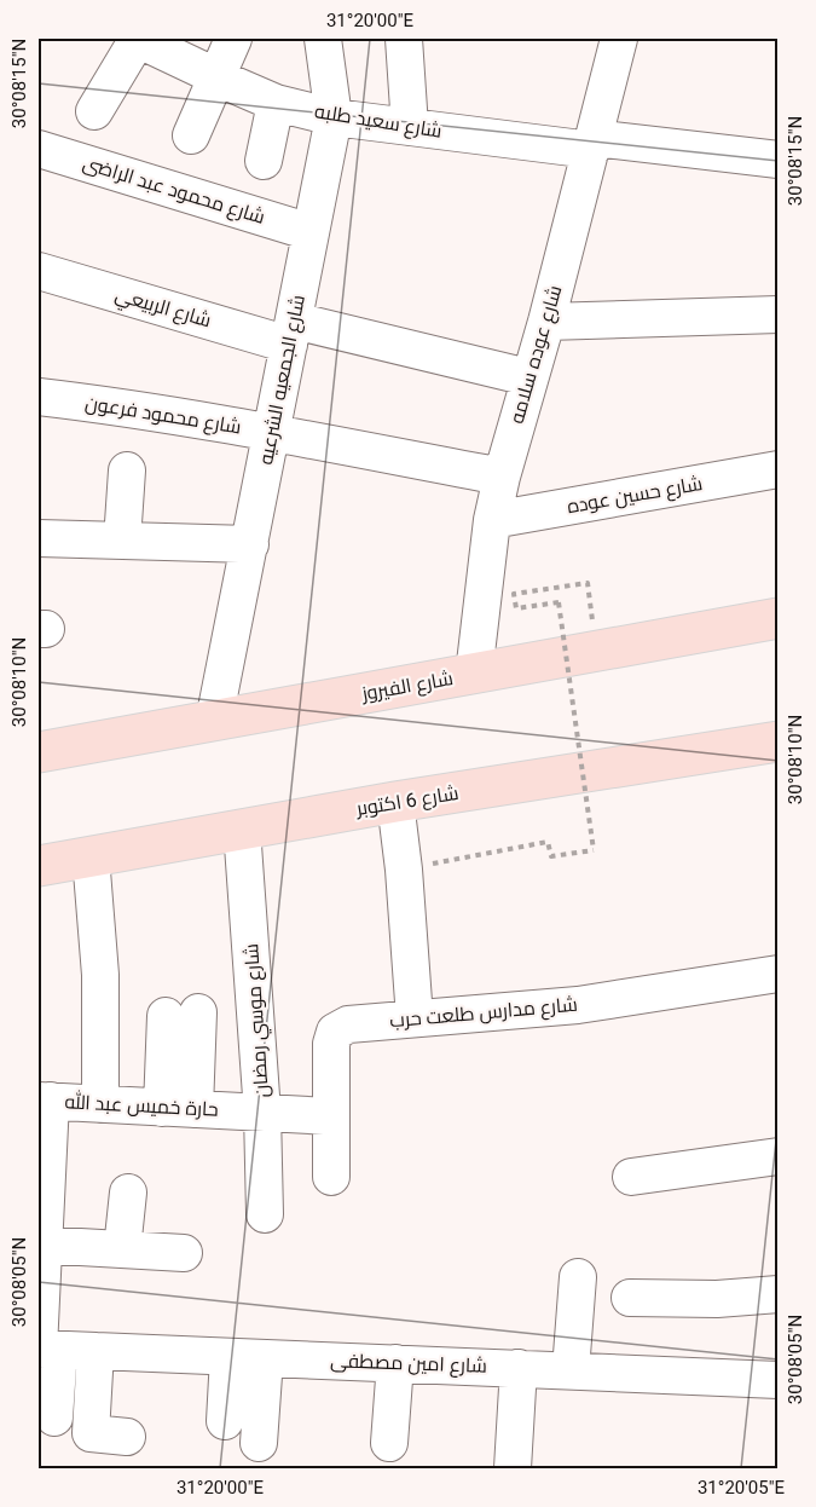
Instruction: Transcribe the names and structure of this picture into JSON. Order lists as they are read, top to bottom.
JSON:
{
  "streets": {
    "main road": ["شارع الفيروز", "شارع 6 اكتوبر"],
    "street": [
      "شارع سعيد طلبه",
      "شارع محمود عبد الراضى",
      "شارع الربيعي",
      "شارع عوده سلامه",
      "شارع الجمعيه الشرعيه",
      "شارع محمود فرعون",
      "شارع حسين عوده",
      "شارع مدارس طلعت حرب",
      "شارع موسي رمضان",
      "حارة خميس عبد الله",
      "شارع امين مصطفى"
    ]
  },
  "crossings": [
    ["شارع سعيد طلبه", "شارع عوده سلامه"],
    ["شارع سعيد طلبه", "شارع الجمعيه الشرعيه"],
    ["شارع محمود عبد الراضى", "شارع الجمعيه الشرعيه"],
    ["شارع الربيعي", "شارع عوده سلامه"],
    ["شارع الربيعي", "شارع الجمعيه الشرعيه"],
    ["شارع عوده سلامه", "شارع محمود فرعون"],
    ["شارع عوده سلامه", "شارع حسين عوده"],
    ["شارع عوده سلامه", "شارع الفيروز"],
    ["شارع الجمعيه الشرعيه", "شارع محمود فرعون"],
    ["شارع الجمعيه الشرعيه", "شارع الفيروز"],
    ["شارع 6 اكتوبر", "شارع موسي رمضان"],
    ["شارع مدارس طلعت حرب", "حارة خميس عبد الله"],
    ["شارع موسي رمضان", "حارة خميس عبد الله"]
  ],
  "coordinates": [
    "31°20'00\"E",
    "30°08'15\"N",
    "30°08'10\"N",
    "30°08'05\"N",
    "31°20'05\"E"
  ]
}
